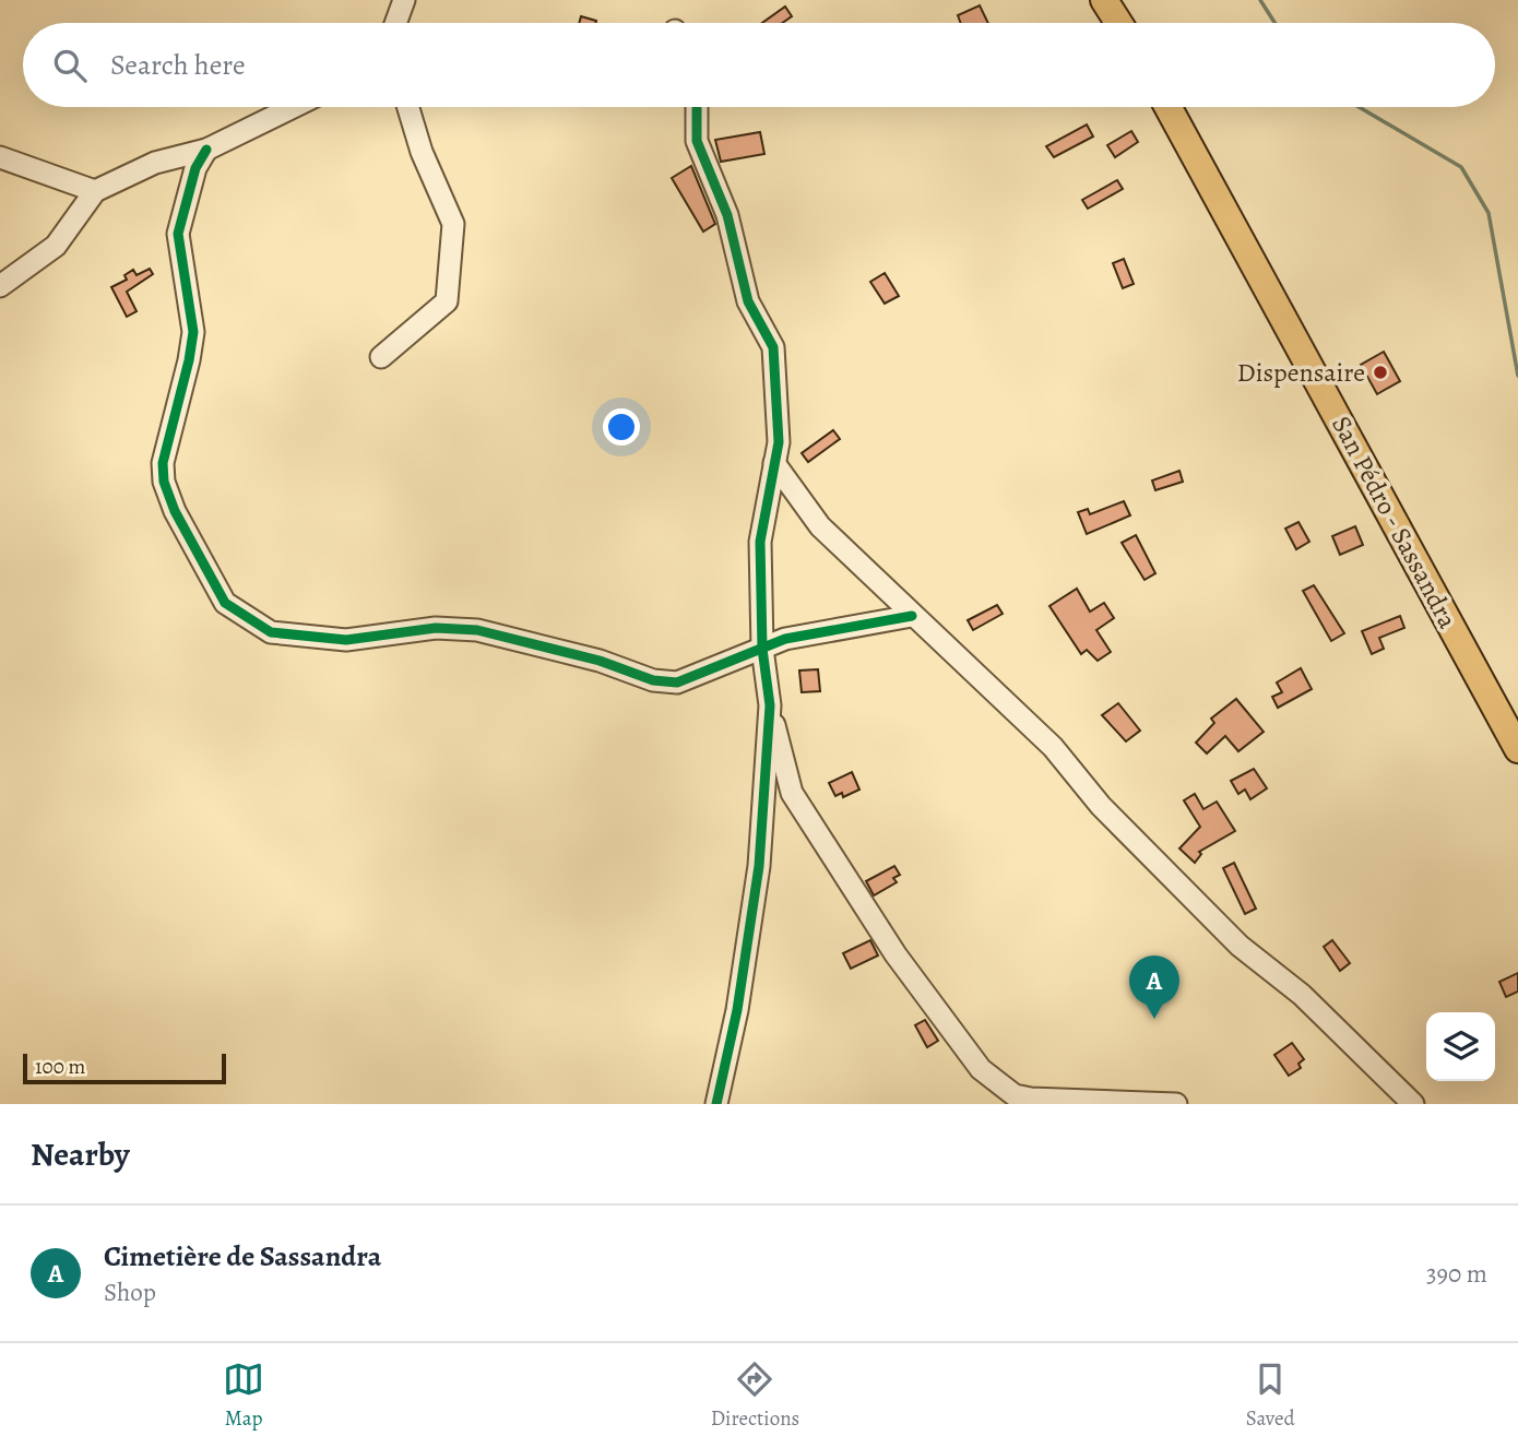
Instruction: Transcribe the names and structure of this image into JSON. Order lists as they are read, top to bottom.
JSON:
{
  "streets": {
    "main road": ["San Pédro - Sassandra"]
  },
  "places": ["Dispensaire"],
  "scale_bar": "100 m",
  "page": {
    "search": "Search here",
    "pins": "A",
    "scale": "100 m",
    "heading": "Nearby",
    "list": [
      {
        "mark": "A",
        "name": "Cimetière de Sassandra",
        "note": "Shop",
        "value": "390 m"
      }
    ],
    "nav": ["Map", "Directions", "Saved"]
  }
}
